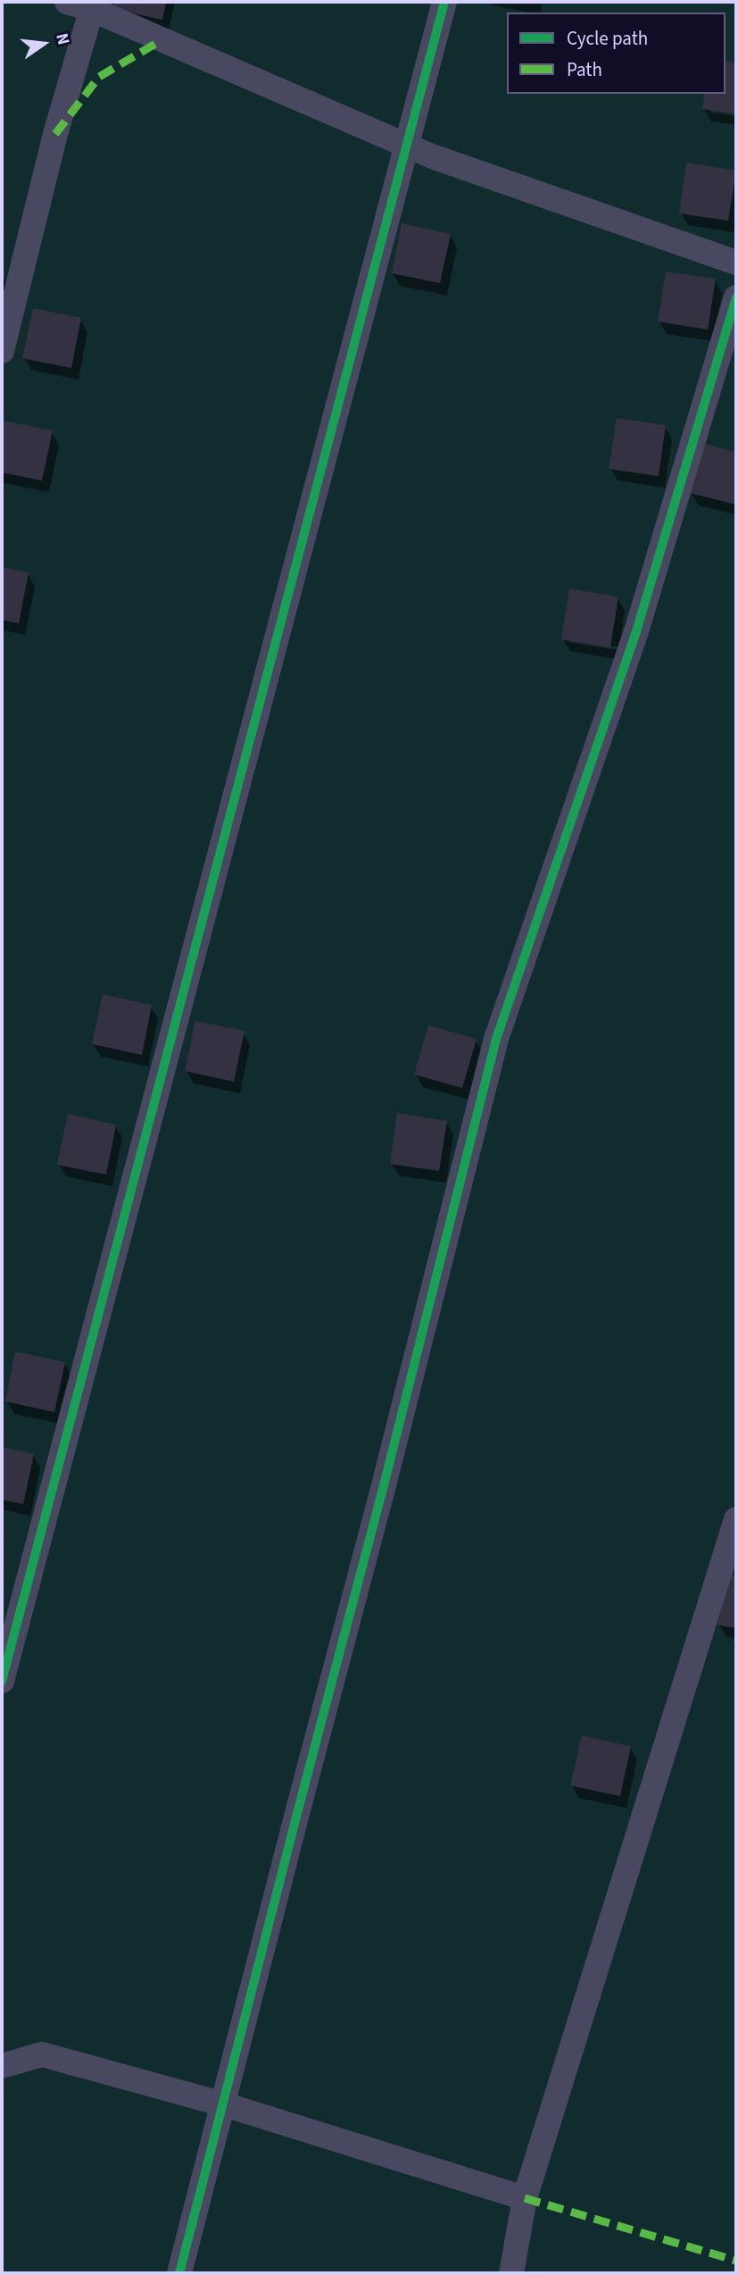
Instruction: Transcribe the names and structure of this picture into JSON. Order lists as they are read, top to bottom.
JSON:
{
  "legend": ["Cycle path", "Path"],
  "north": "right"
}
